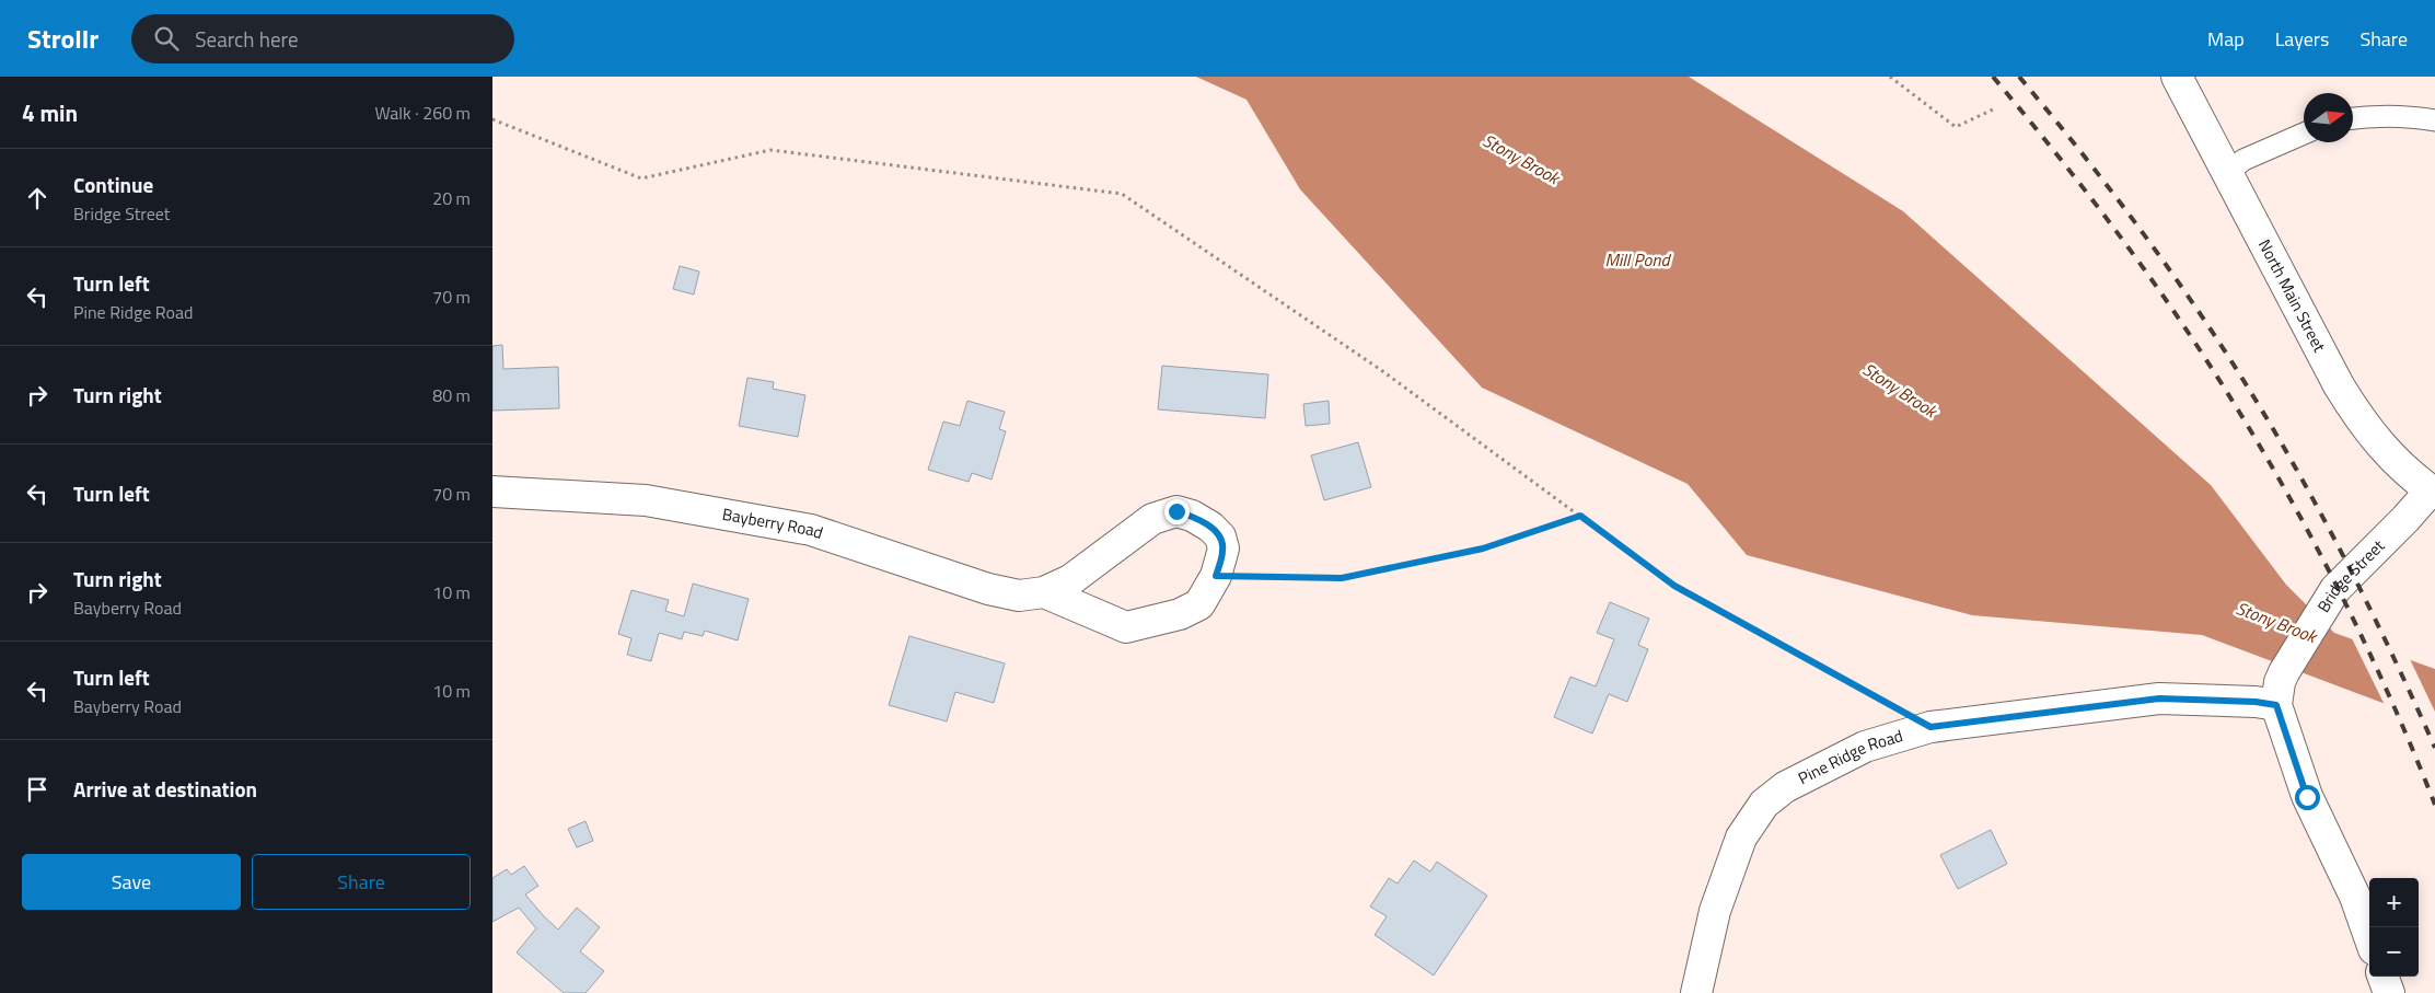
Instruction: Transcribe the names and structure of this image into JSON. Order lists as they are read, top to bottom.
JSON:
{
  "streets": {
    "street": [
      "North Main Street",
      "Bayberry Road",
      "Bridge Street",
      "Pine Ridge Road"
    ]
  },
  "crossings": [
    ["North Main Street", "Bridge Street"],
    ["Bridge Street", "Pine Ridge Road"]
  ],
  "water": ["Stony Brook", "Mill Pond"],
  "north": "right",
  "page": {
    "header": "Strollr",
    "search": "Search here",
    "nav": ["Map", "Layers", "Share"],
    "heading": ["4 min", "Walk · 260 m"],
    "list": [
      ["Continue", "Bridge Street", "20 m"],
      ["Turn left", "Pine Ridge Road", "70 m"],
      ["Turn right", "80 m"],
      ["Turn left", "70 m"],
      ["Turn right", "Bayberry Road", "10 m"],
      ["Turn left", "Bayberry Road", "10 m"],
      "Arrive at destination"
    ],
    "buttons": ["Save", "Share"],
    "map_buttons": ["+", "−"]
  }
}
